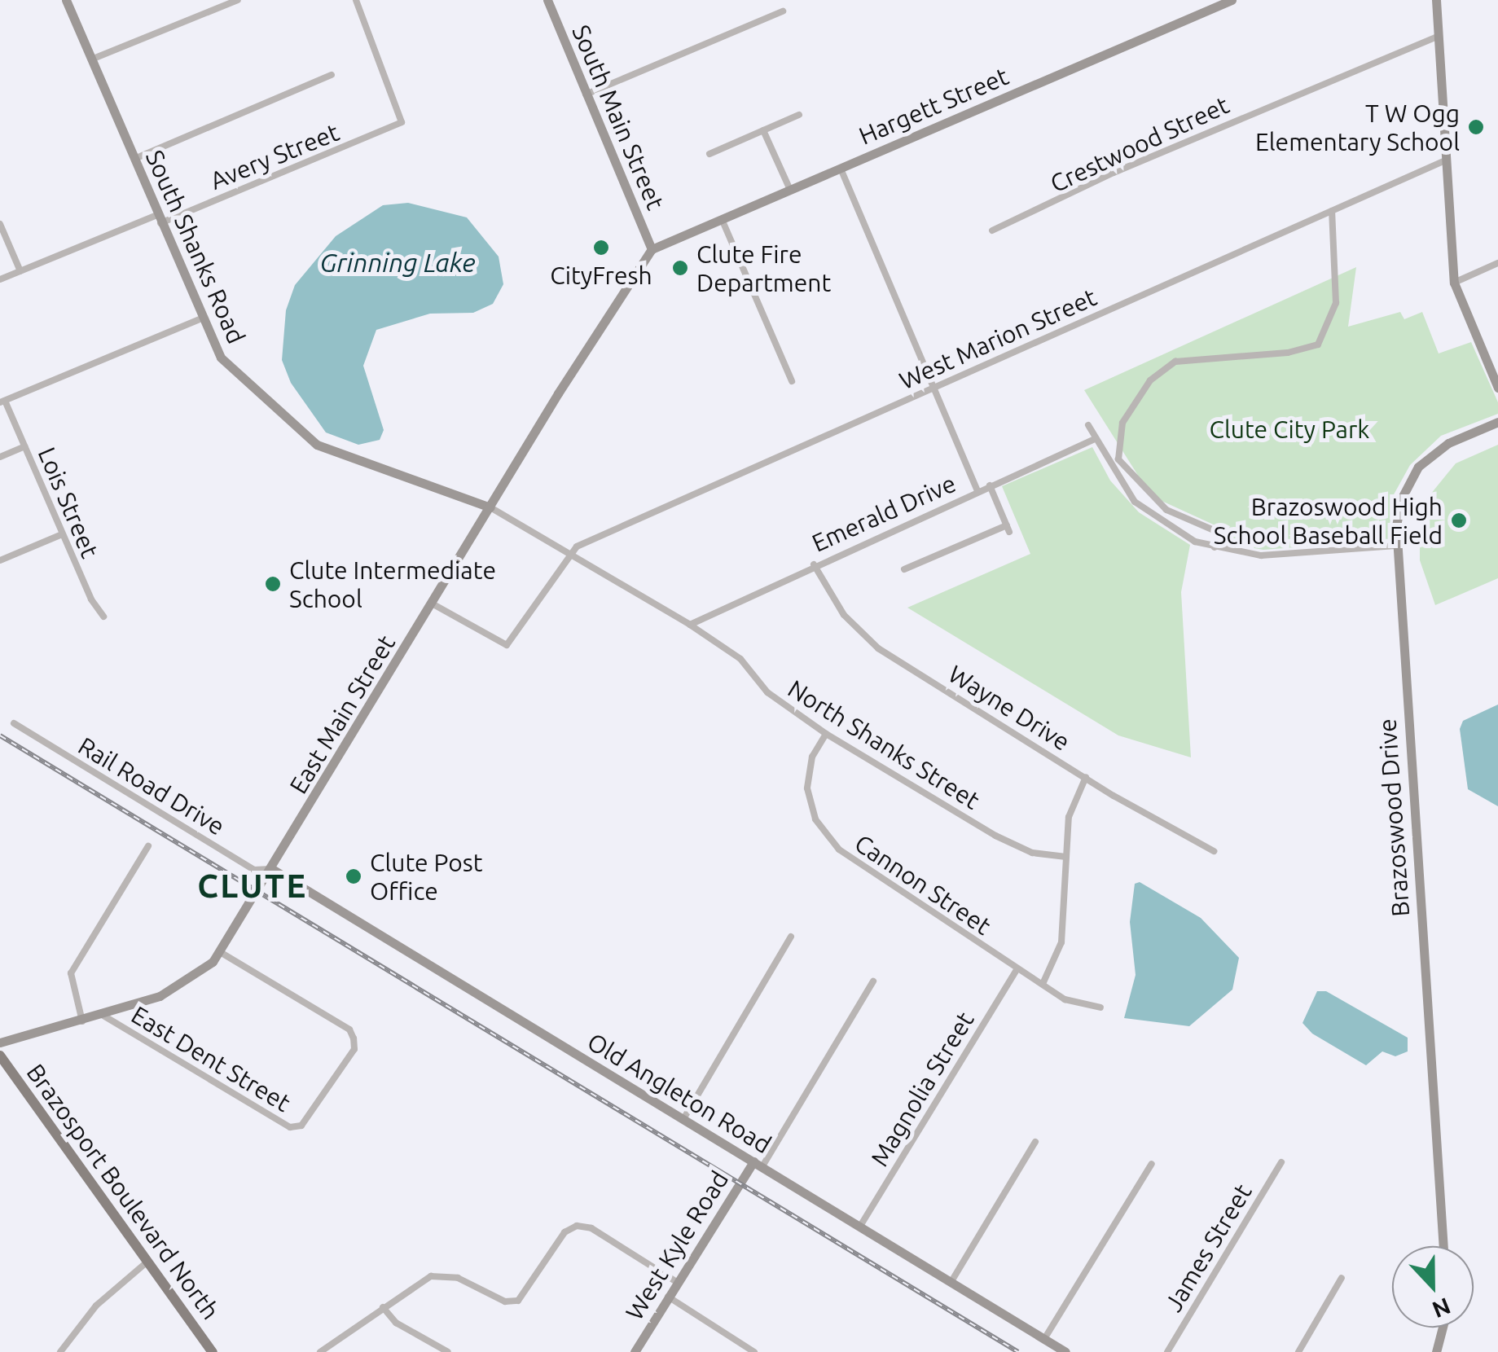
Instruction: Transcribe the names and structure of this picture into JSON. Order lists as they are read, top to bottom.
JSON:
{
  "streets": {
    "main road": ["Brazosport Boulevard North"],
    "street": [
      "Hargett Street",
      "South Main Street",
      "Crestwood Street",
      "Avery Street",
      "South Shanks Road",
      "West Marion Street",
      "Lois Street",
      "Emerald Drive",
      "Wayne Drive",
      "East Main Street",
      "North Shanks Street",
      "Rail Road Drive",
      "Brazoswood Drive",
      "Cannon Street",
      "East Dent Street",
      "Magnolia Street",
      "Old Angleton Road",
      "West Kyle Road",
      "James Street"
    ]
  },
  "crossings": [
    ["Hargett Street", "South Main Street"],
    ["Hargett Street", "East Main Street"],
    ["South Main Street", "East Main Street"],
    ["Avery Street", "South Shanks Road"],
    ["South Shanks Road", "East Main Street"],
    ["South Shanks Road", "North Shanks Street"],
    ["West Marion Street", "North Shanks Street"],
    ["Emerald Drive", "Wayne Drive"],
    ["Emerald Drive", "North Shanks Street"],
    ["East Main Street", "North Shanks Street"],
    ["East Main Street", "Rail Road Drive"],
    ["East Main Street", "East Dent Street"],
    ["East Main Street", "Old Angleton Road"],
    ["North Shanks Street", "Cannon Street"],
    ["Rail Road Drive", "Old Angleton Road"],
    ["Cannon Street", "Magnolia Street"],
    ["Magnolia Street", "Old Angleton Road"],
    ["Old Angleton Road", "West Kyle Road"]
  ],
  "districts": ["CLUTE"],
  "water": ["Grinning Lake"],
  "parks": ["Clute City Park"],
  "places": [
    "T W Ogg Elementary School",
    "CityFresh",
    "Clute Fire Department",
    "Brazoswood High School Baseball Field",
    "Clute Intermediate School",
    "Clute Post Office"
  ],
  "north": "bottom"
}
